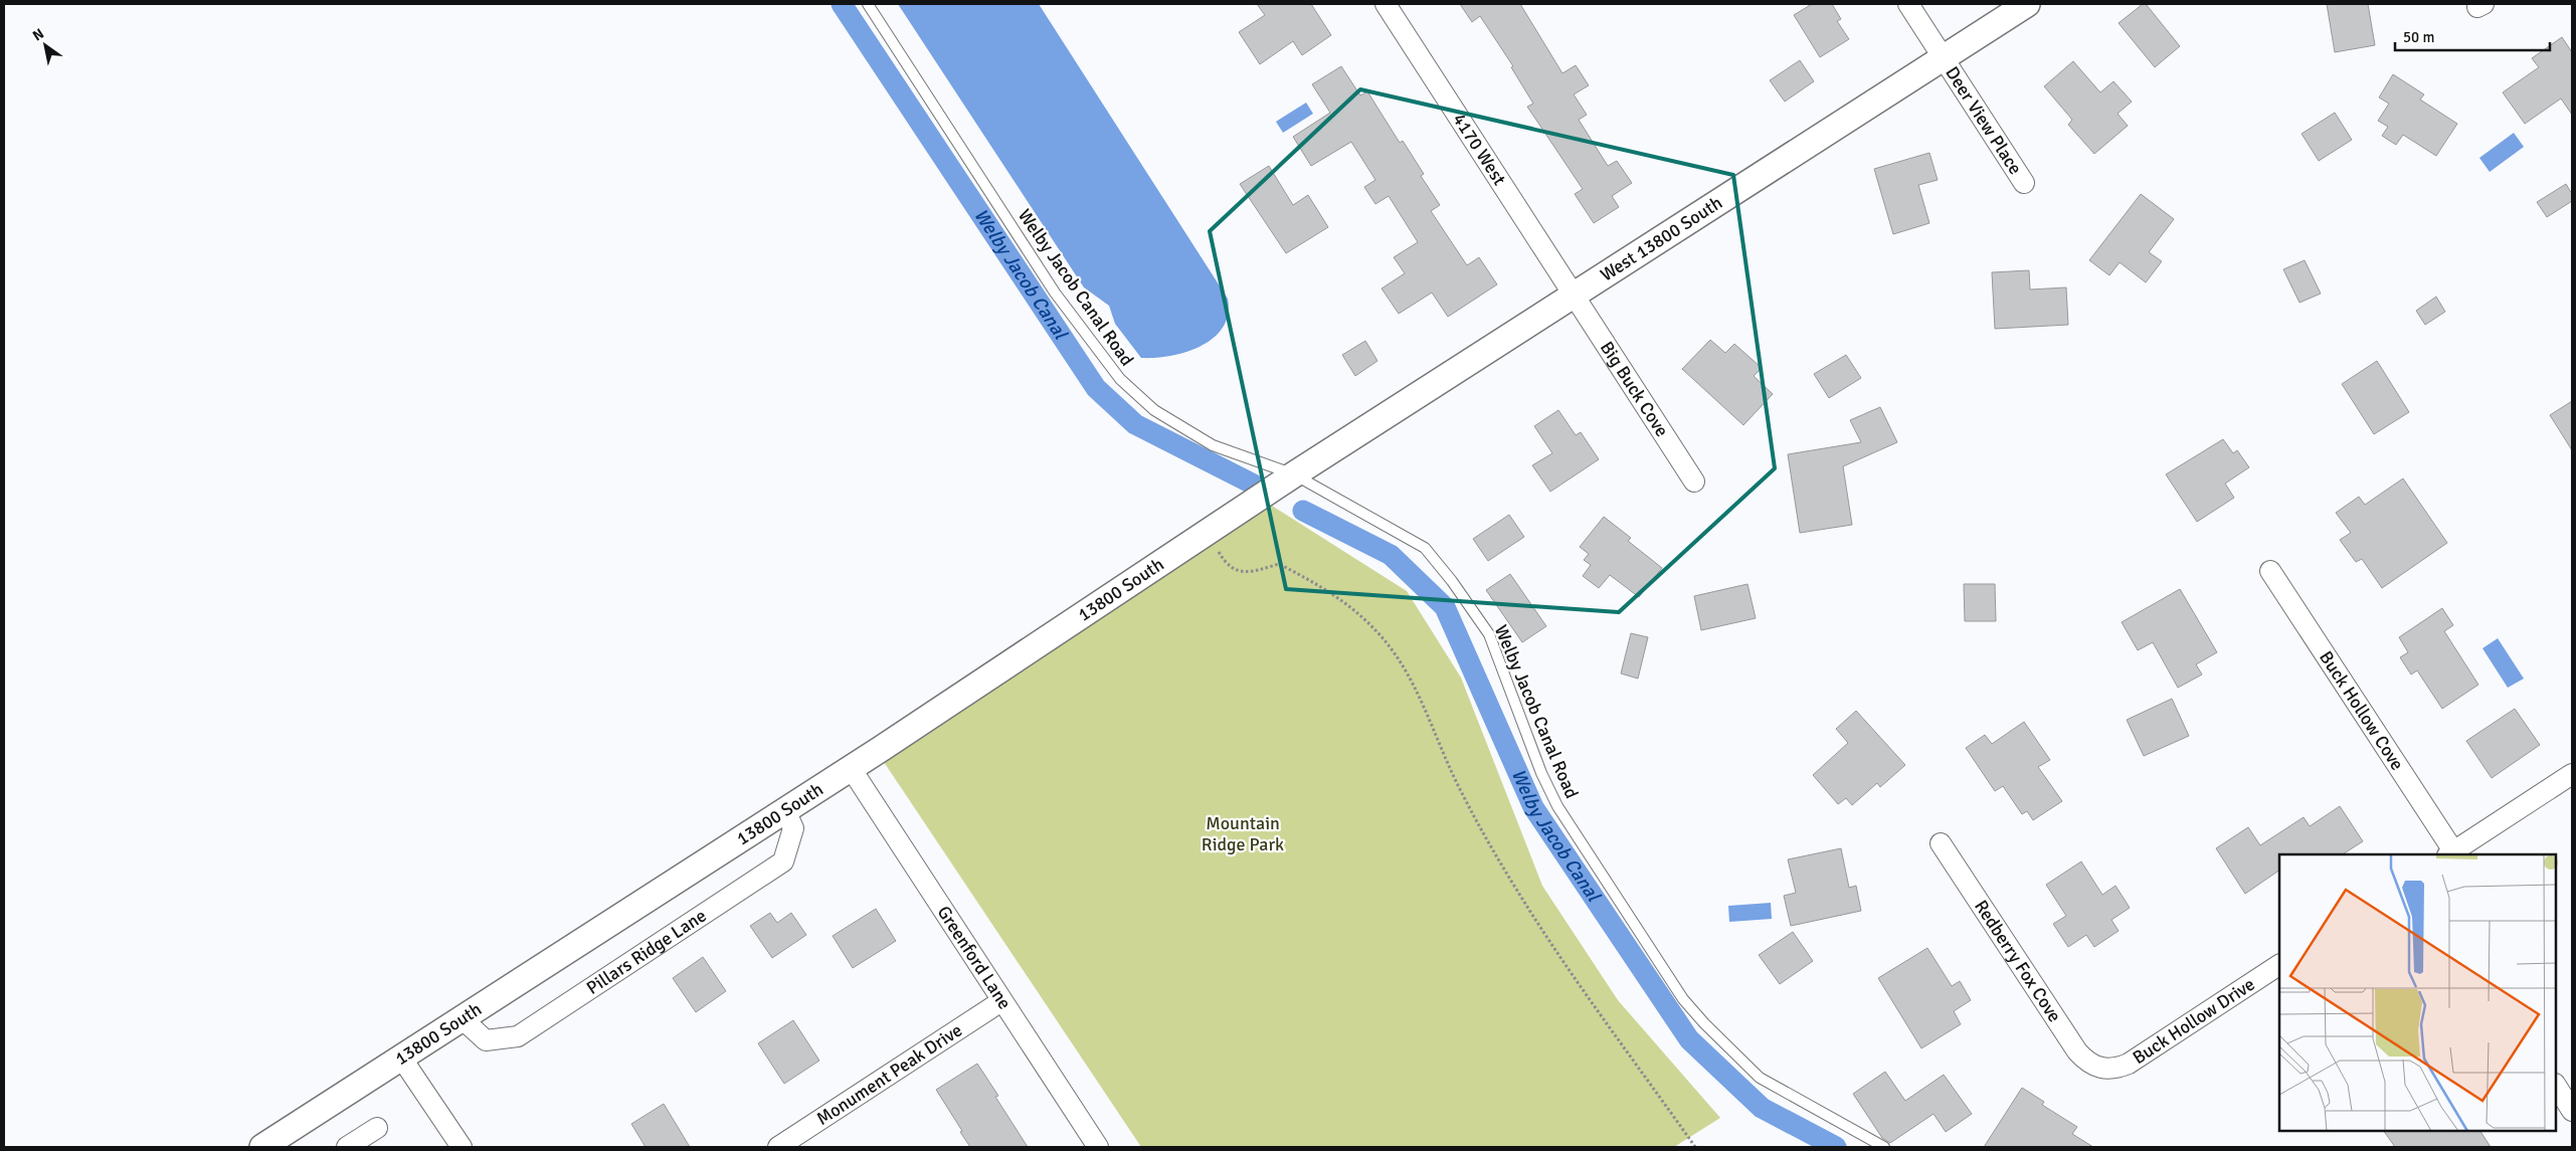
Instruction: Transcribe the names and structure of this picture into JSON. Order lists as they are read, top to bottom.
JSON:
{
  "streets": {
    "street": [
      "Deer View Place",
      "4170 West",
      "West 13800 South",
      "Big Buck Cove",
      "13800 South",
      "Buck Hollow Cove",
      "Pillars Ridge Lane",
      "Greenford Lane",
      "Redberry Fox Cove",
      "Buck Hollow Drive",
      "Monument Peak Drive"
    ],
    "lane": ["Welby Jacob Canal Road"]
  },
  "crossings": [
    ["Deer View Place", "West 13800 South"],
    ["4170 West", "West 13800 South"],
    ["4170 West", "Big Buck Cove"],
    ["West 13800 South", "Welby Jacob Canal Road"],
    ["West 13800 South", "Big Buck Cove"],
    ["West 13800 South", "13800 South"],
    ["Welby Jacob Canal Road", "13800 South"],
    ["13800 South", "Pillars Ridge Lane"],
    ["13800 South", "Greenford Lane"],
    ["Greenford Lane", "Monument Peak Drive"],
    ["Redberry Fox Cove", "Buck Hollow Drive"]
  ],
  "water": ["Welby Jacob Canal"],
  "parks": ["Mountain Ridge Park"],
  "scale_bar": "50 m",
  "north": "top left"
}
